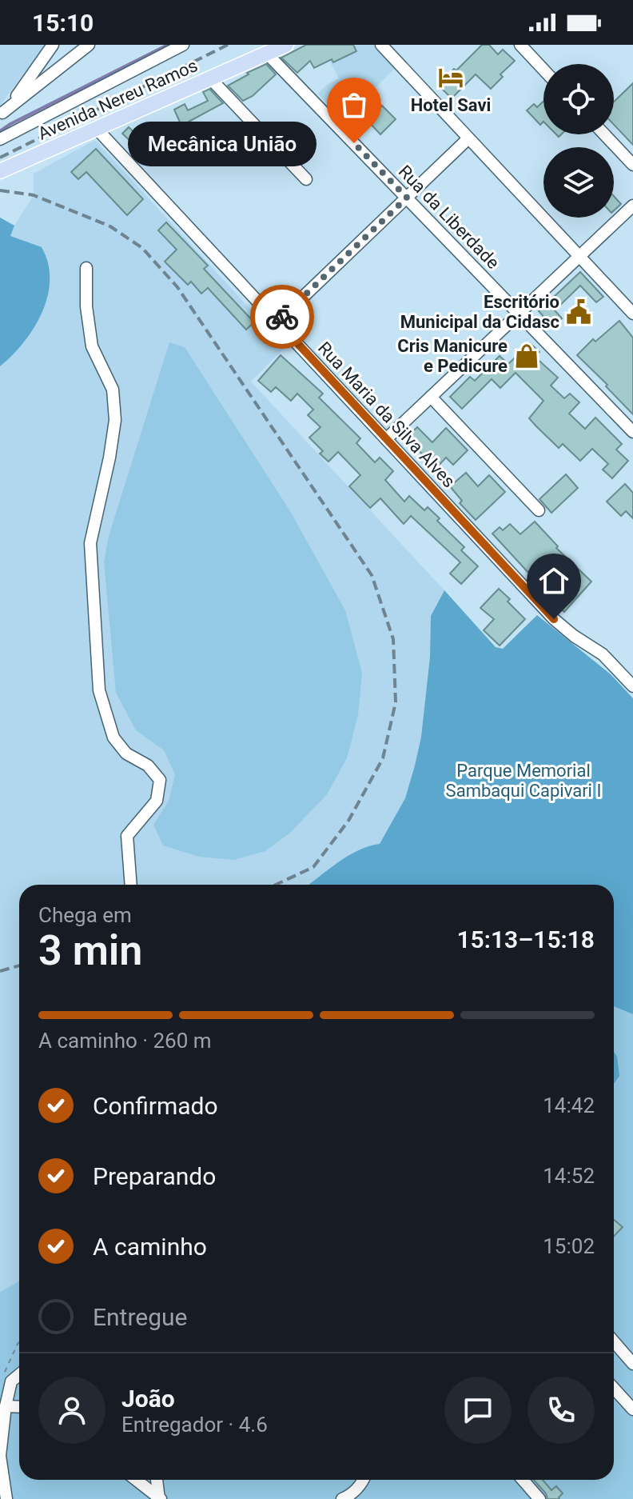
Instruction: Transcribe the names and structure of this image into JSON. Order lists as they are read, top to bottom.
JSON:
{
  "streets": {
    "main road": ["Avenida Nereu Ramos"],
    "street": ["Rua da Liberdade", "Rua Maria da Silva Alves"]
  },
  "crossings": [
    ["Avenida Nereu Ramos", "Rua da Liberdade"],
    ["Avenida Nereu Ramos", "Rua Maria da Silva Alves"]
  ],
  "parks": ["Parque Memorial Sambaqui Capivari I"],
  "places": {
    "hotel": ["Hotel Savi"],
    "other": ["Mecânica União"],
    "public building": ["Escritório Municipal da Cidasc"],
    "shop": ["Cris Manicure e Pedicure"]
  },
  "page": {
    "status": "15:10",
    "bubble": "Mecânica União",
    "heading": ["3 min", "Chega em", "15:13–15:18"],
    "panel": ["João", "Entregador · 4.6"],
    "bar": "A caminho · 260 m",
    "list": [
      ["Confirmado", "14:42"],
      ["Preparando", "14:52"],
      ["A caminho", "15:02"],
      "Entregue"
    ]
  }
}
